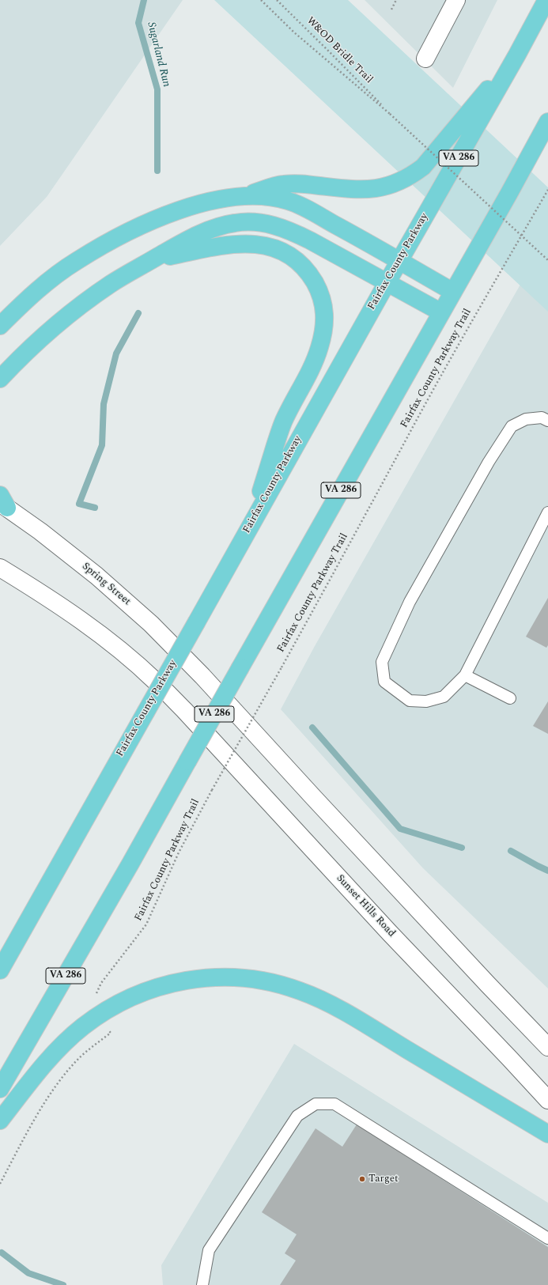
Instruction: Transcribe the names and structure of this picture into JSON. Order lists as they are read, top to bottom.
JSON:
{
  "streets": {
    "highway": ["VA 286", "Fairfax County Parkway"],
    "main road": ["Spring Street", "Sunset Hills Road"],
    "path": ["W&OD Bridle Trail", "Fairfax County Parkway Trail"]
  },
  "water": ["Sugarland Run"],
  "places": ["Target"]
}
